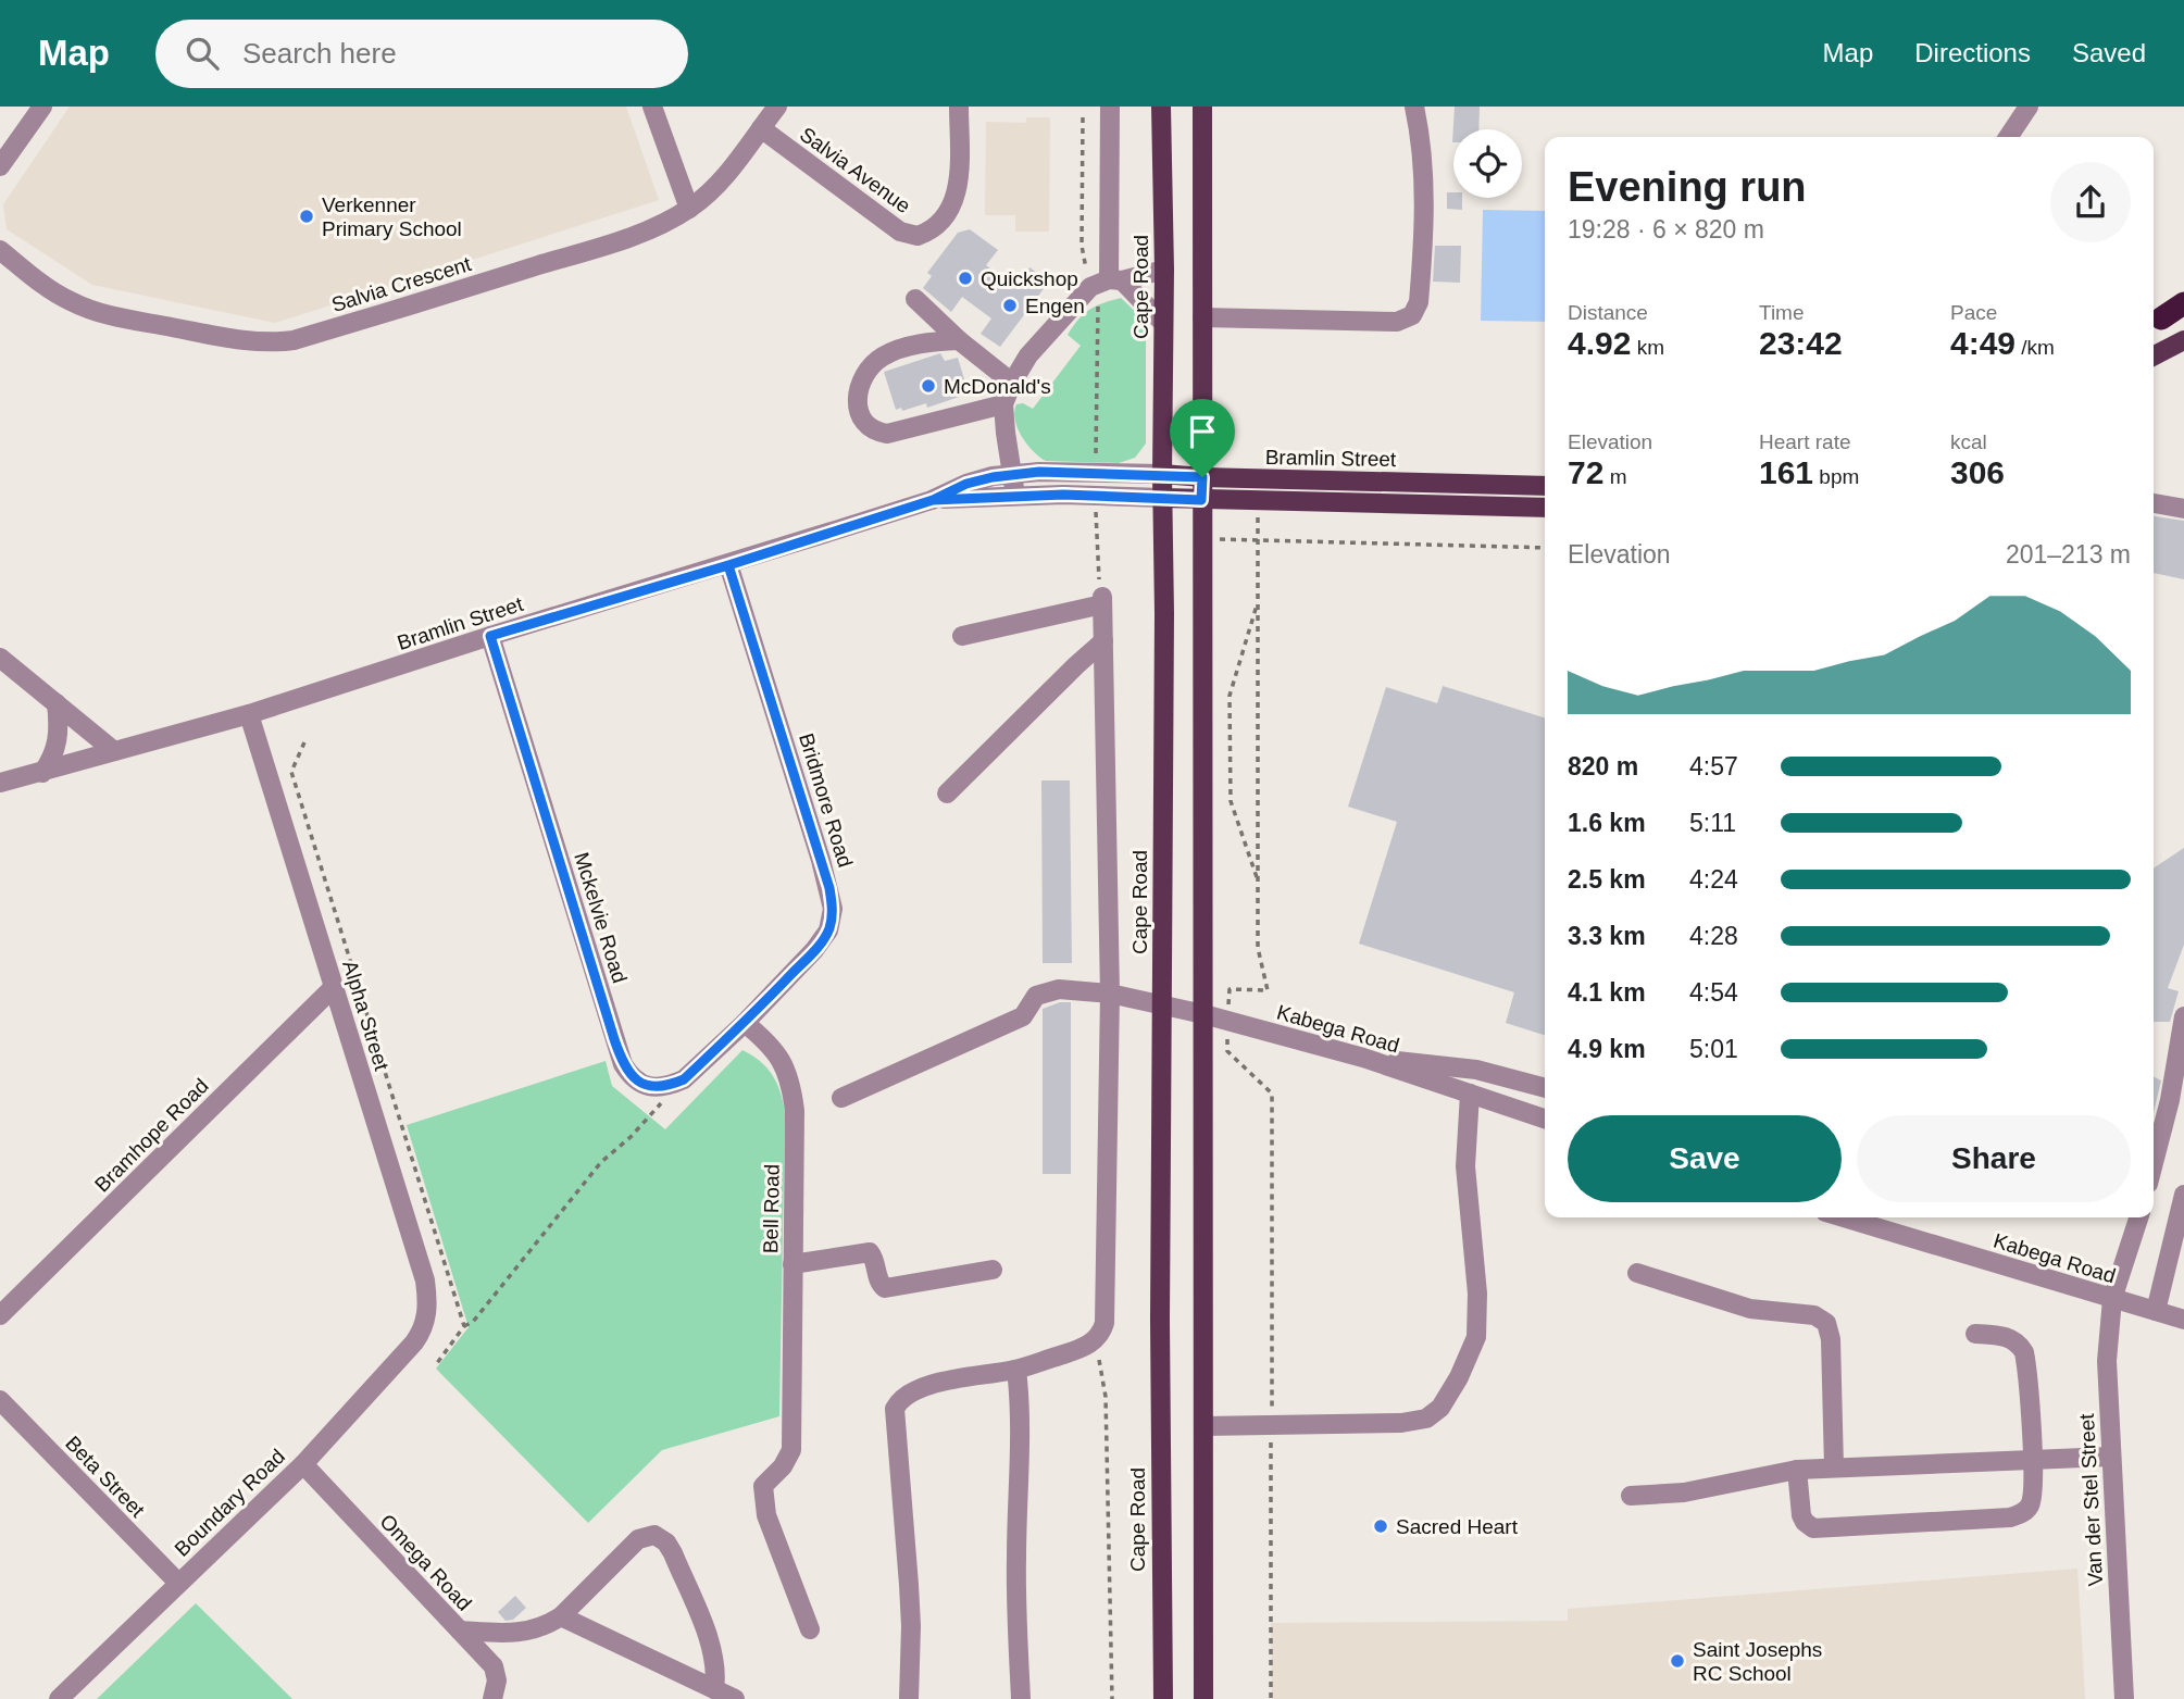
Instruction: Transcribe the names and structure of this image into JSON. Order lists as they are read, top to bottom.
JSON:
{
  "streets": {
    "main road": ["Cape Road", "Bramlin Street"],
    "street": [
      "Salvia Avenue",
      "Salvia Crescent",
      "Bridmore Road",
      "Mckelvie Road",
      "Alpha Street",
      "Kabega Road",
      "Bramhope Road",
      "Bell Road",
      "Beta Street",
      "Van der Stel Street",
      "Boundary Road",
      "Omega Road"
    ]
  },
  "crossings": [
    ["Salvia Avenue", "Salvia Crescent"],
    ["Cape Road", "Bramlin Street"],
    ["Cape Road", "Kabega Road"],
    ["Bramlin Street", "Bridmore Road"],
    ["Bramlin Street", "Mckelvie Road"],
    ["Bramlin Street", "Alpha Street"],
    ["Bridmore Road", "Bell Road"],
    ["Alpha Street", "Bramhope Road"],
    ["Alpha Street", "Boundary Road"],
    ["Kabega Road", "Van der Stel Street"],
    ["Beta Street", "Boundary Road"],
    ["Boundary Road", "Omega Road"]
  ],
  "places": [
    "Verkenner Primary School",
    "Quickshop",
    "Engen",
    "McDonald's",
    "Sacred Heart",
    "Saint Josephs RC School"
  ],
  "page": {
    "header": "Map",
    "search": "Search here",
    "nav": ["Map", "Directions", "Saved"],
    "heading": ["Evening run", "19:28 · 6 × 820 m"],
    "stats": [
      ["Distance", "4.92 km"],
      ["Time", "23:42"],
      ["Pace", "4:49 /km"],
      ["Elevation", "72 m"],
      ["Heart rate", "161 bpm"],
      ["kcal", "306"]
    ],
    "chart": ["Elevation", "201–213 m"],
    "list": [
      {
        "name": "820 m",
        "note": "4:57"
      },
      {
        "name": "1.6 km",
        "note": "5:11"
      },
      {
        "name": "2.5 km",
        "note": "4:24"
      },
      {
        "name": "3.3 km",
        "note": "4:28"
      },
      {
        "name": "4.1 km",
        "note": "4:54"
      },
      {
        "name": "4.9 km",
        "note": "5:01"
      }
    ],
    "buttons": ["Save", "Share"]
  }
}
